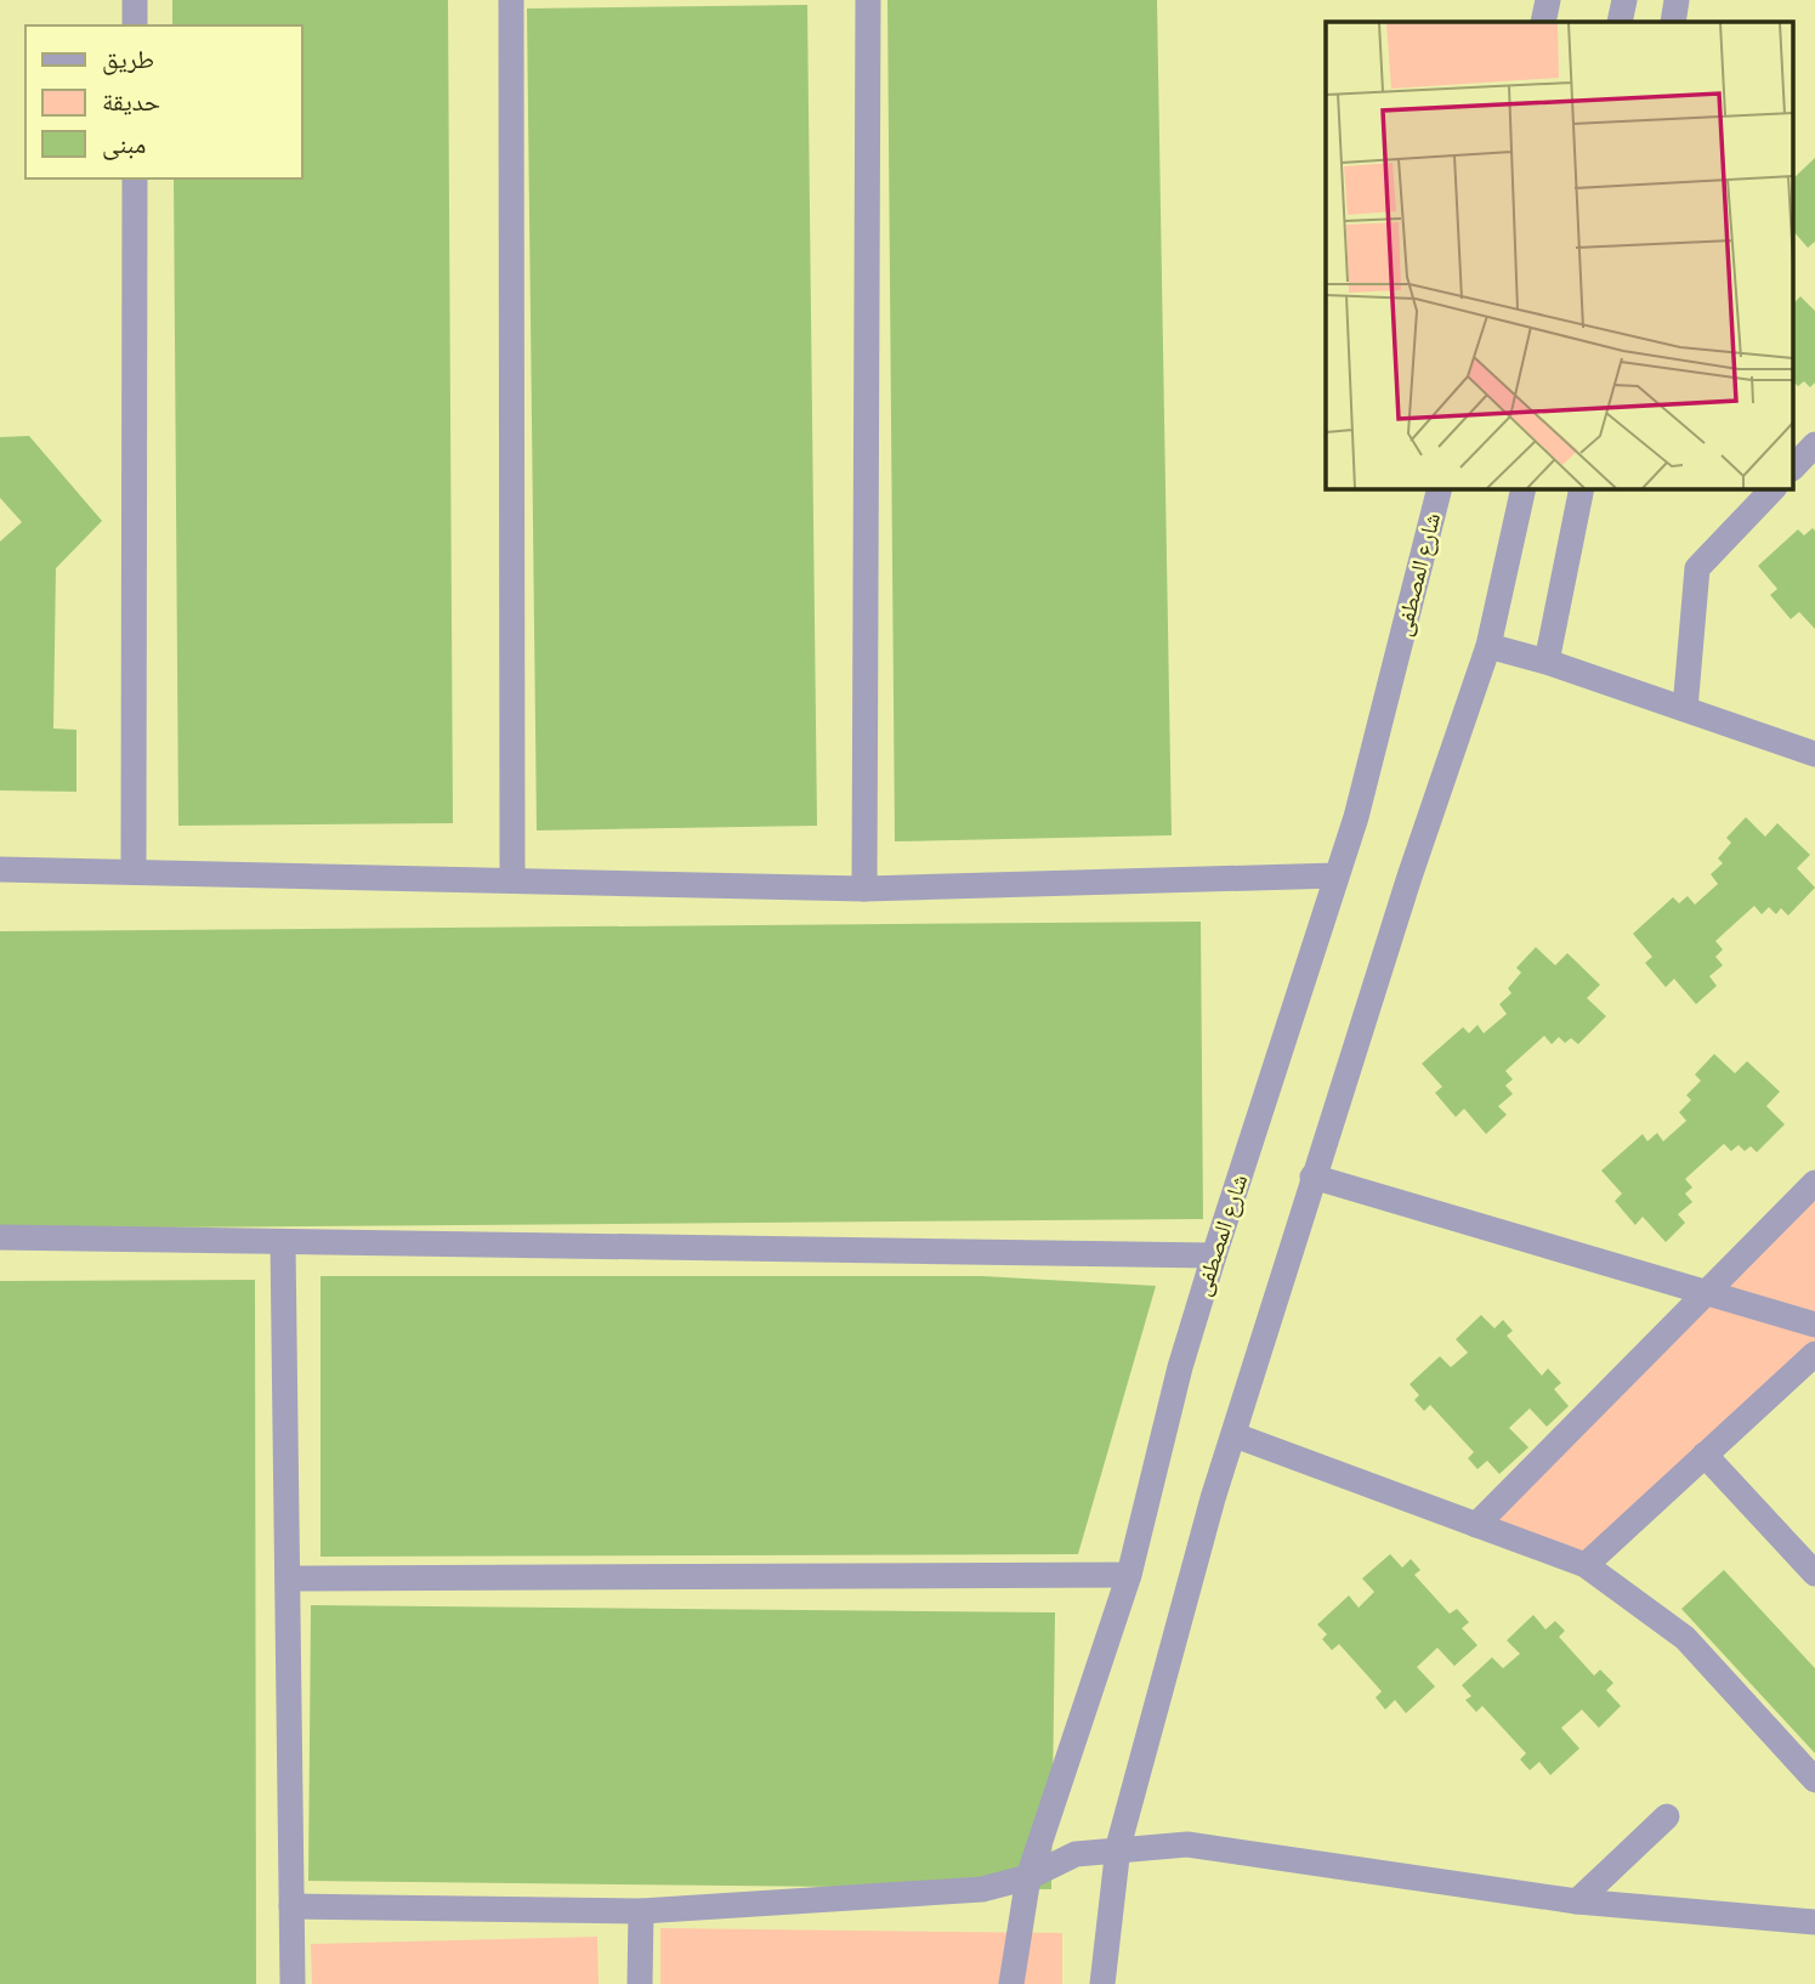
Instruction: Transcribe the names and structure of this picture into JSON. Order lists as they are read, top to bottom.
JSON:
{
  "streets": {
    "street": ["شارع المصطفى"]
  },
  "legend": ["طريق", "حديقة", "مبنى"]
}
